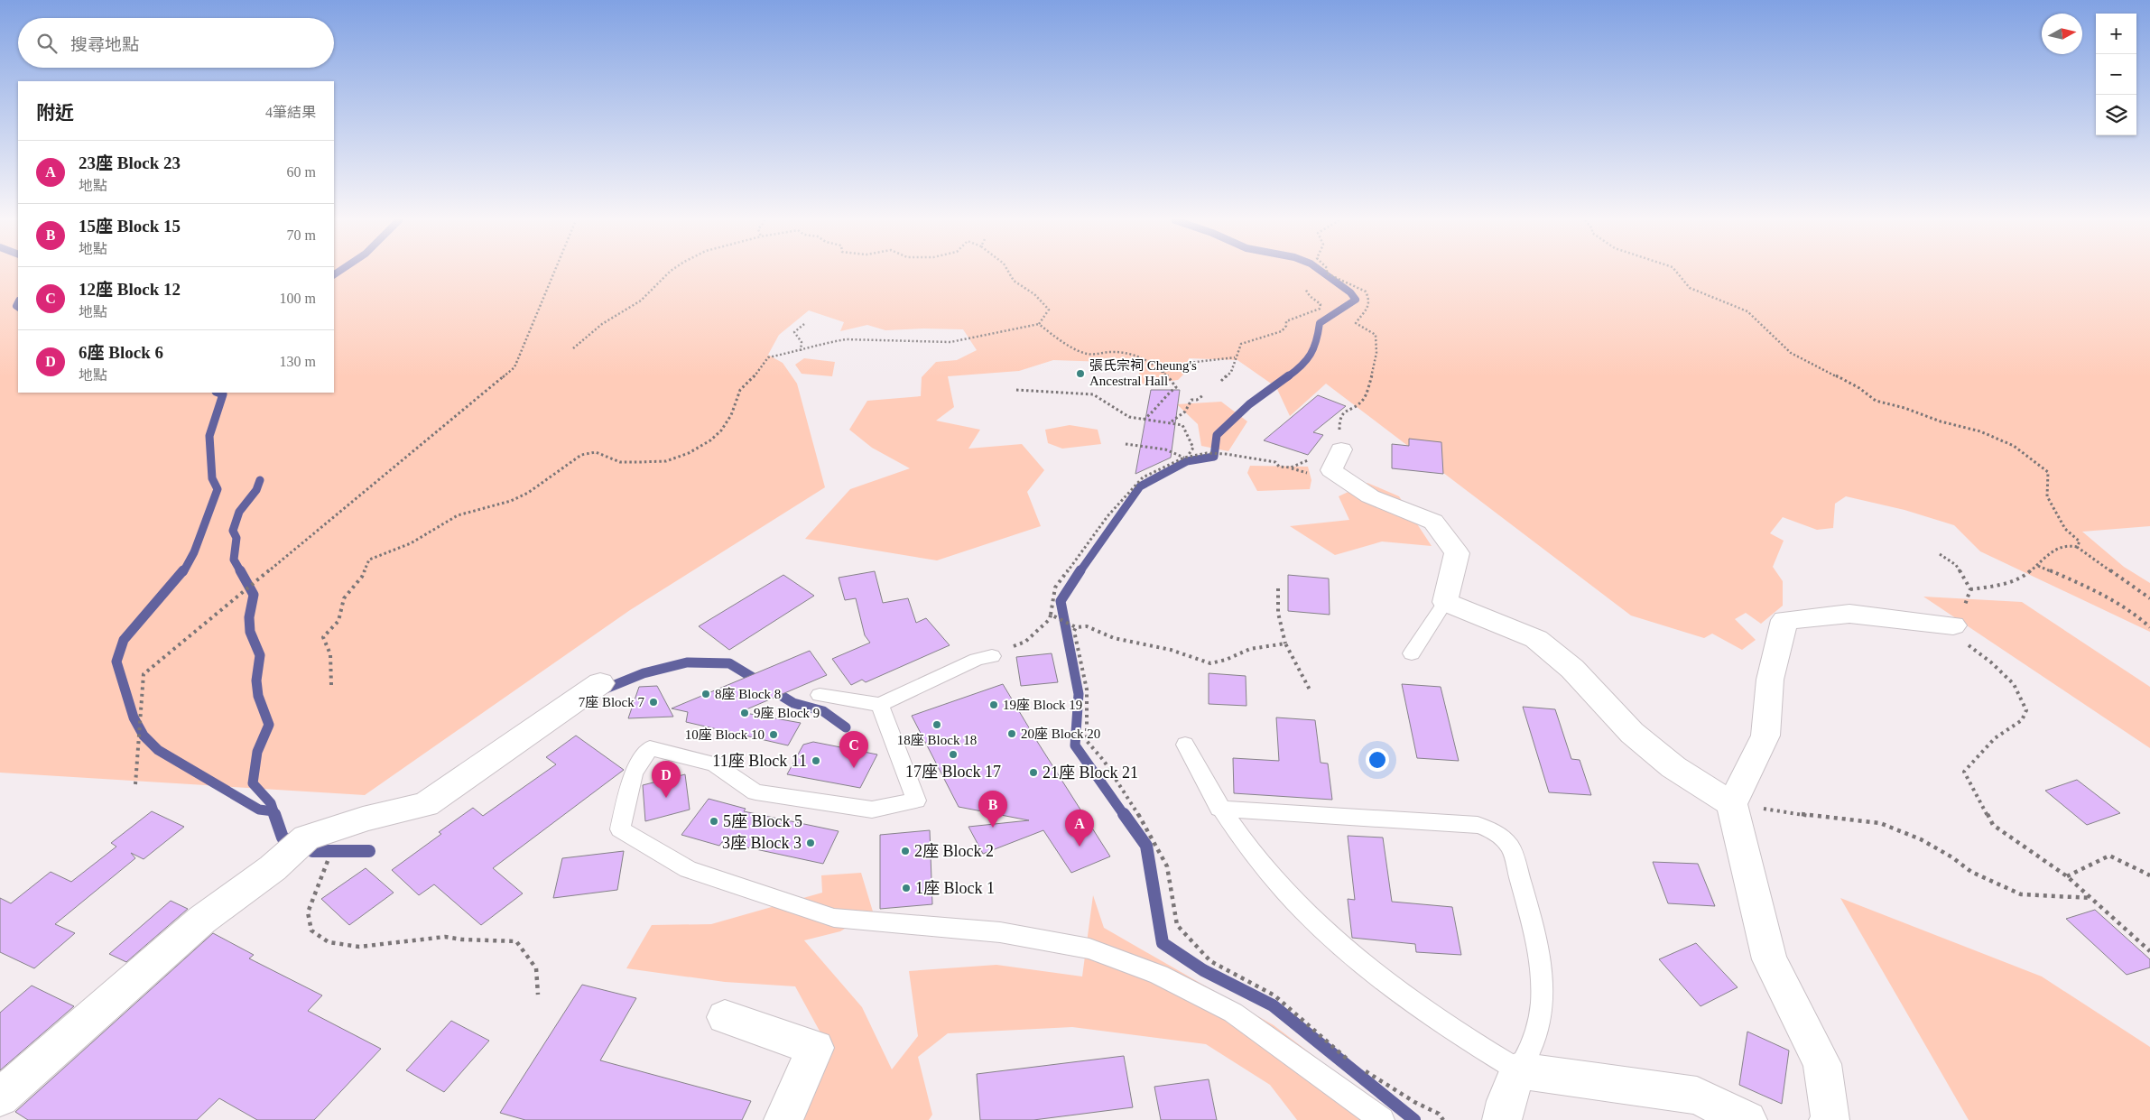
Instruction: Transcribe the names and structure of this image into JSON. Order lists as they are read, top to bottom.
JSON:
{
  "places": [
    "張氏宗祠 Cheung's Ancestral Hall",
    "8座 Block 8",
    "7座 Block 7",
    "19座 Block 19",
    "9座 Block 9",
    "18座 Block 18",
    "20座 Block 20",
    "10座 Block 10",
    "17座 Block 17",
    "11座 Block 11",
    "21座 Block 21",
    "5座 Block 5",
    "3座 Block 3",
    "2座 Block 2",
    "1座 Block 1"
  ],
  "north": "right",
  "page": {
    "map_buttons": ["+", "−"],
    "search": "搜尋地點",
    "heading": ["附近", "4筆結果"],
    "list": [
      {
        "mark": "A",
        "name": "23座 Block 23",
        "note": "地點",
        "value": "60 m"
      },
      {
        "mark": "B",
        "name": "15座 Block 15",
        "note": "地點",
        "value": "70 m"
      },
      {
        "mark": "C",
        "name": "12座 Block 12",
        "note": "地點",
        "value": "100 m"
      },
      {
        "mark": "D",
        "name": "6座 Block 6",
        "note": "地點",
        "value": "130 m"
      }
    ],
    "pins": [
      "C",
      "D",
      "B",
      "A"
    ]
  }
}
